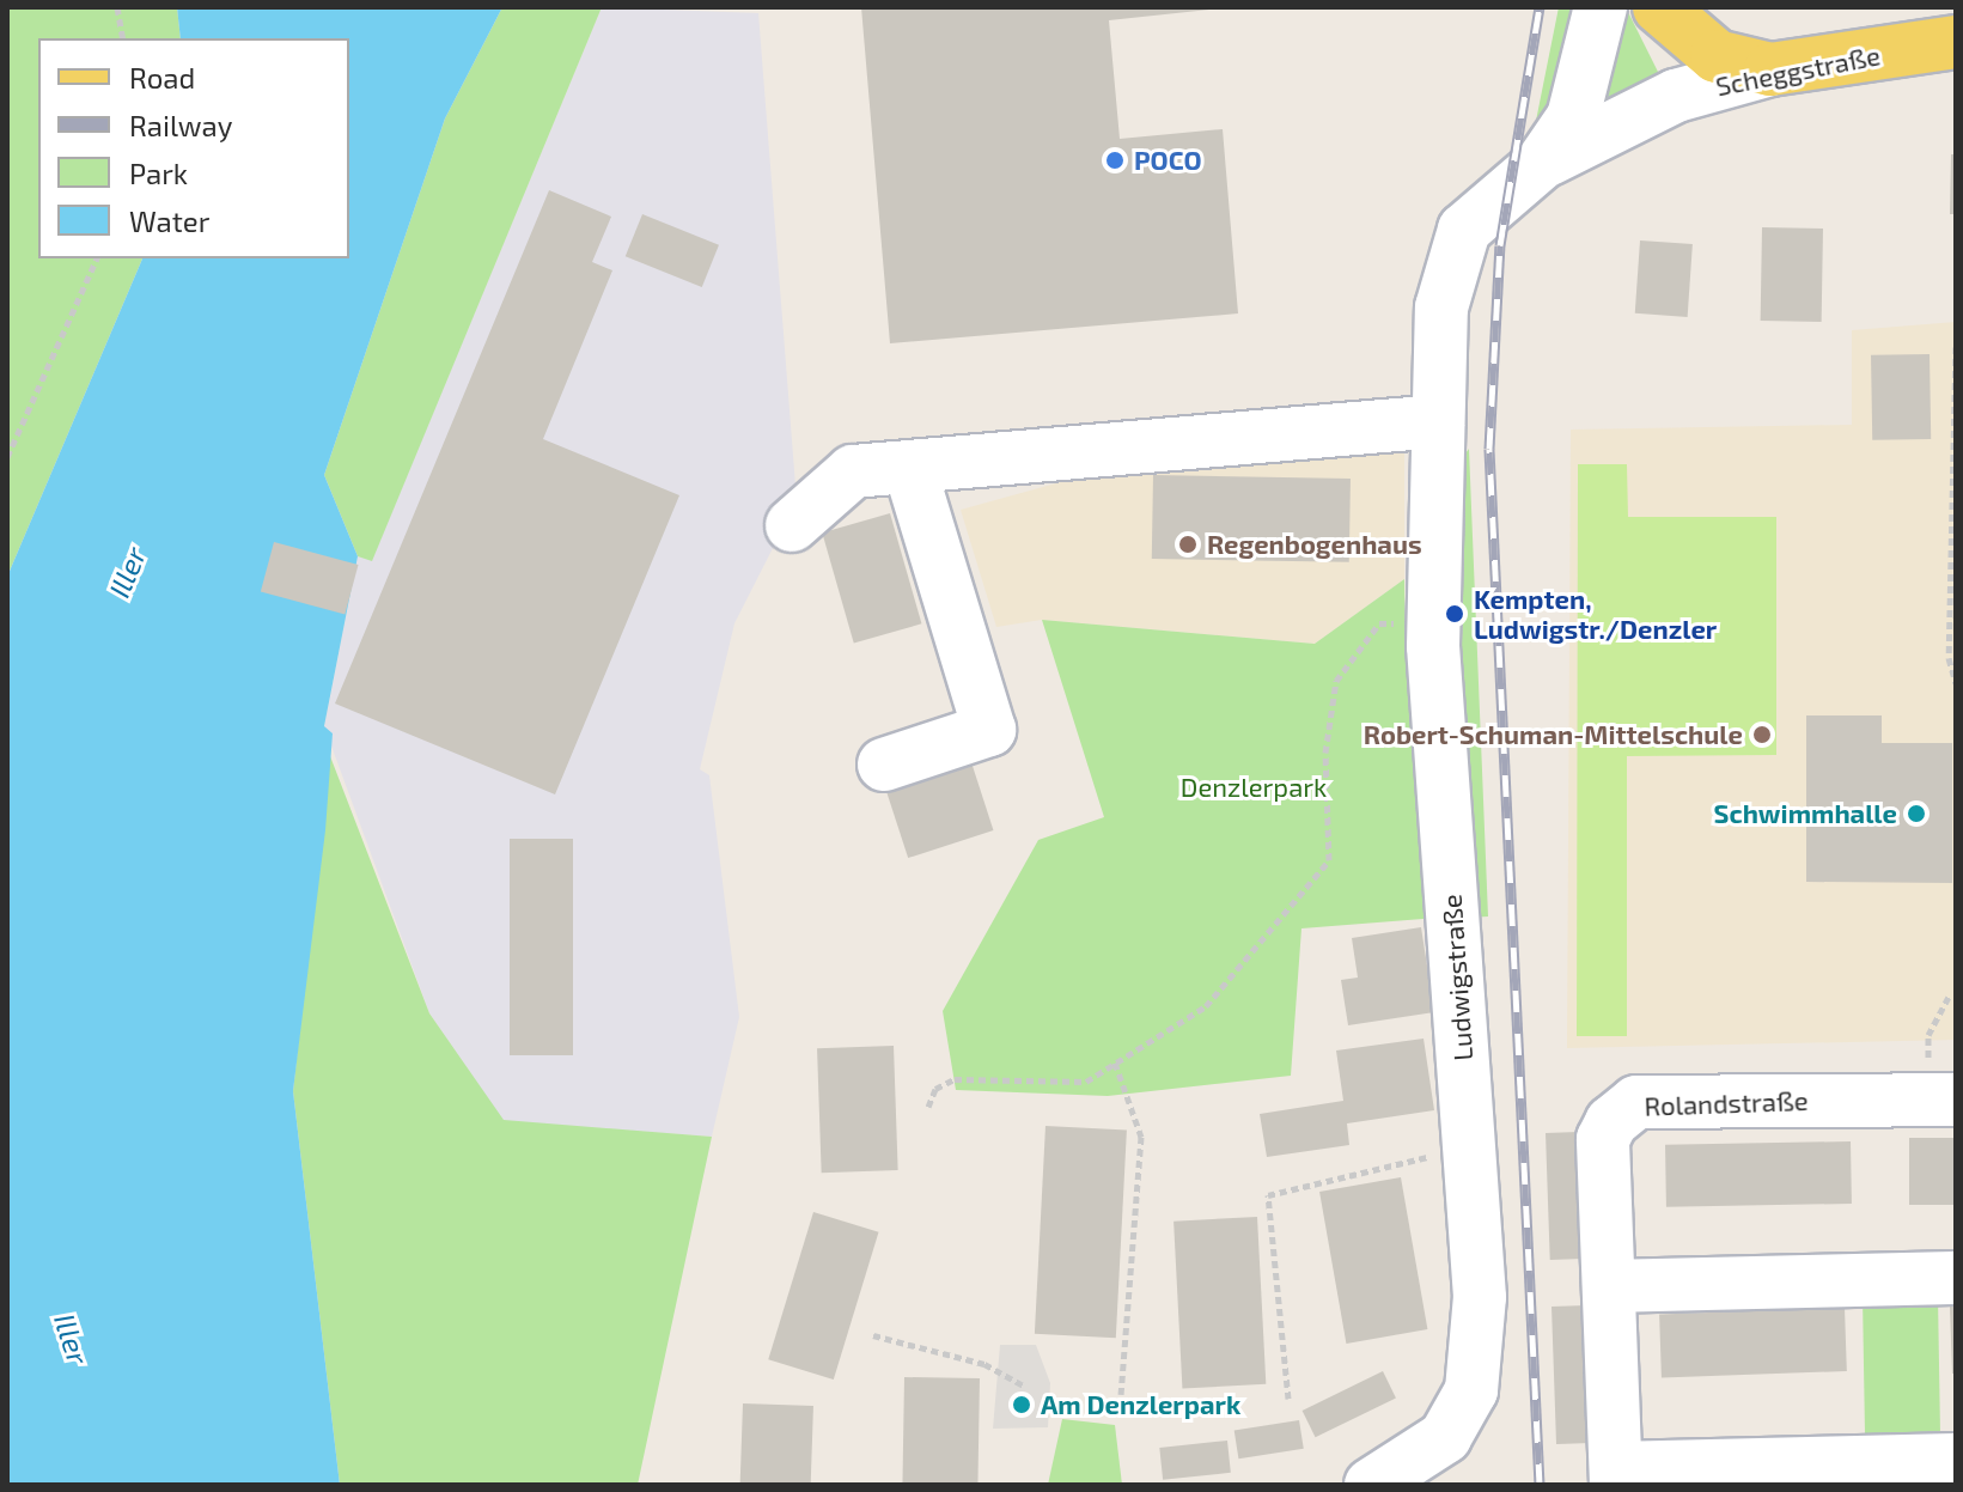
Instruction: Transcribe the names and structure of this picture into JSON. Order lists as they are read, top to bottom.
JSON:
{
  "streets": {
    "main road": ["Scheggstraße"],
    "street": ["Ludwigstraße", "Rolandstraße"]
  },
  "crossings": [
    ["Scheggstraße", "Ludwigstraße"]
  ],
  "water": ["Iller"],
  "parks": ["Denzlerpark"],
  "places": [
    "POCO",
    "Regenbogenhaus",
    "Kempten, Ludwigstr./Denzler",
    "Robert-Schuman-Mittelschule",
    "Schwimmhalle",
    "Am Denzlerpark"
  ],
  "legend": [
    "Road",
    "Railway",
    "Park",
    "Water"
  ]
}
